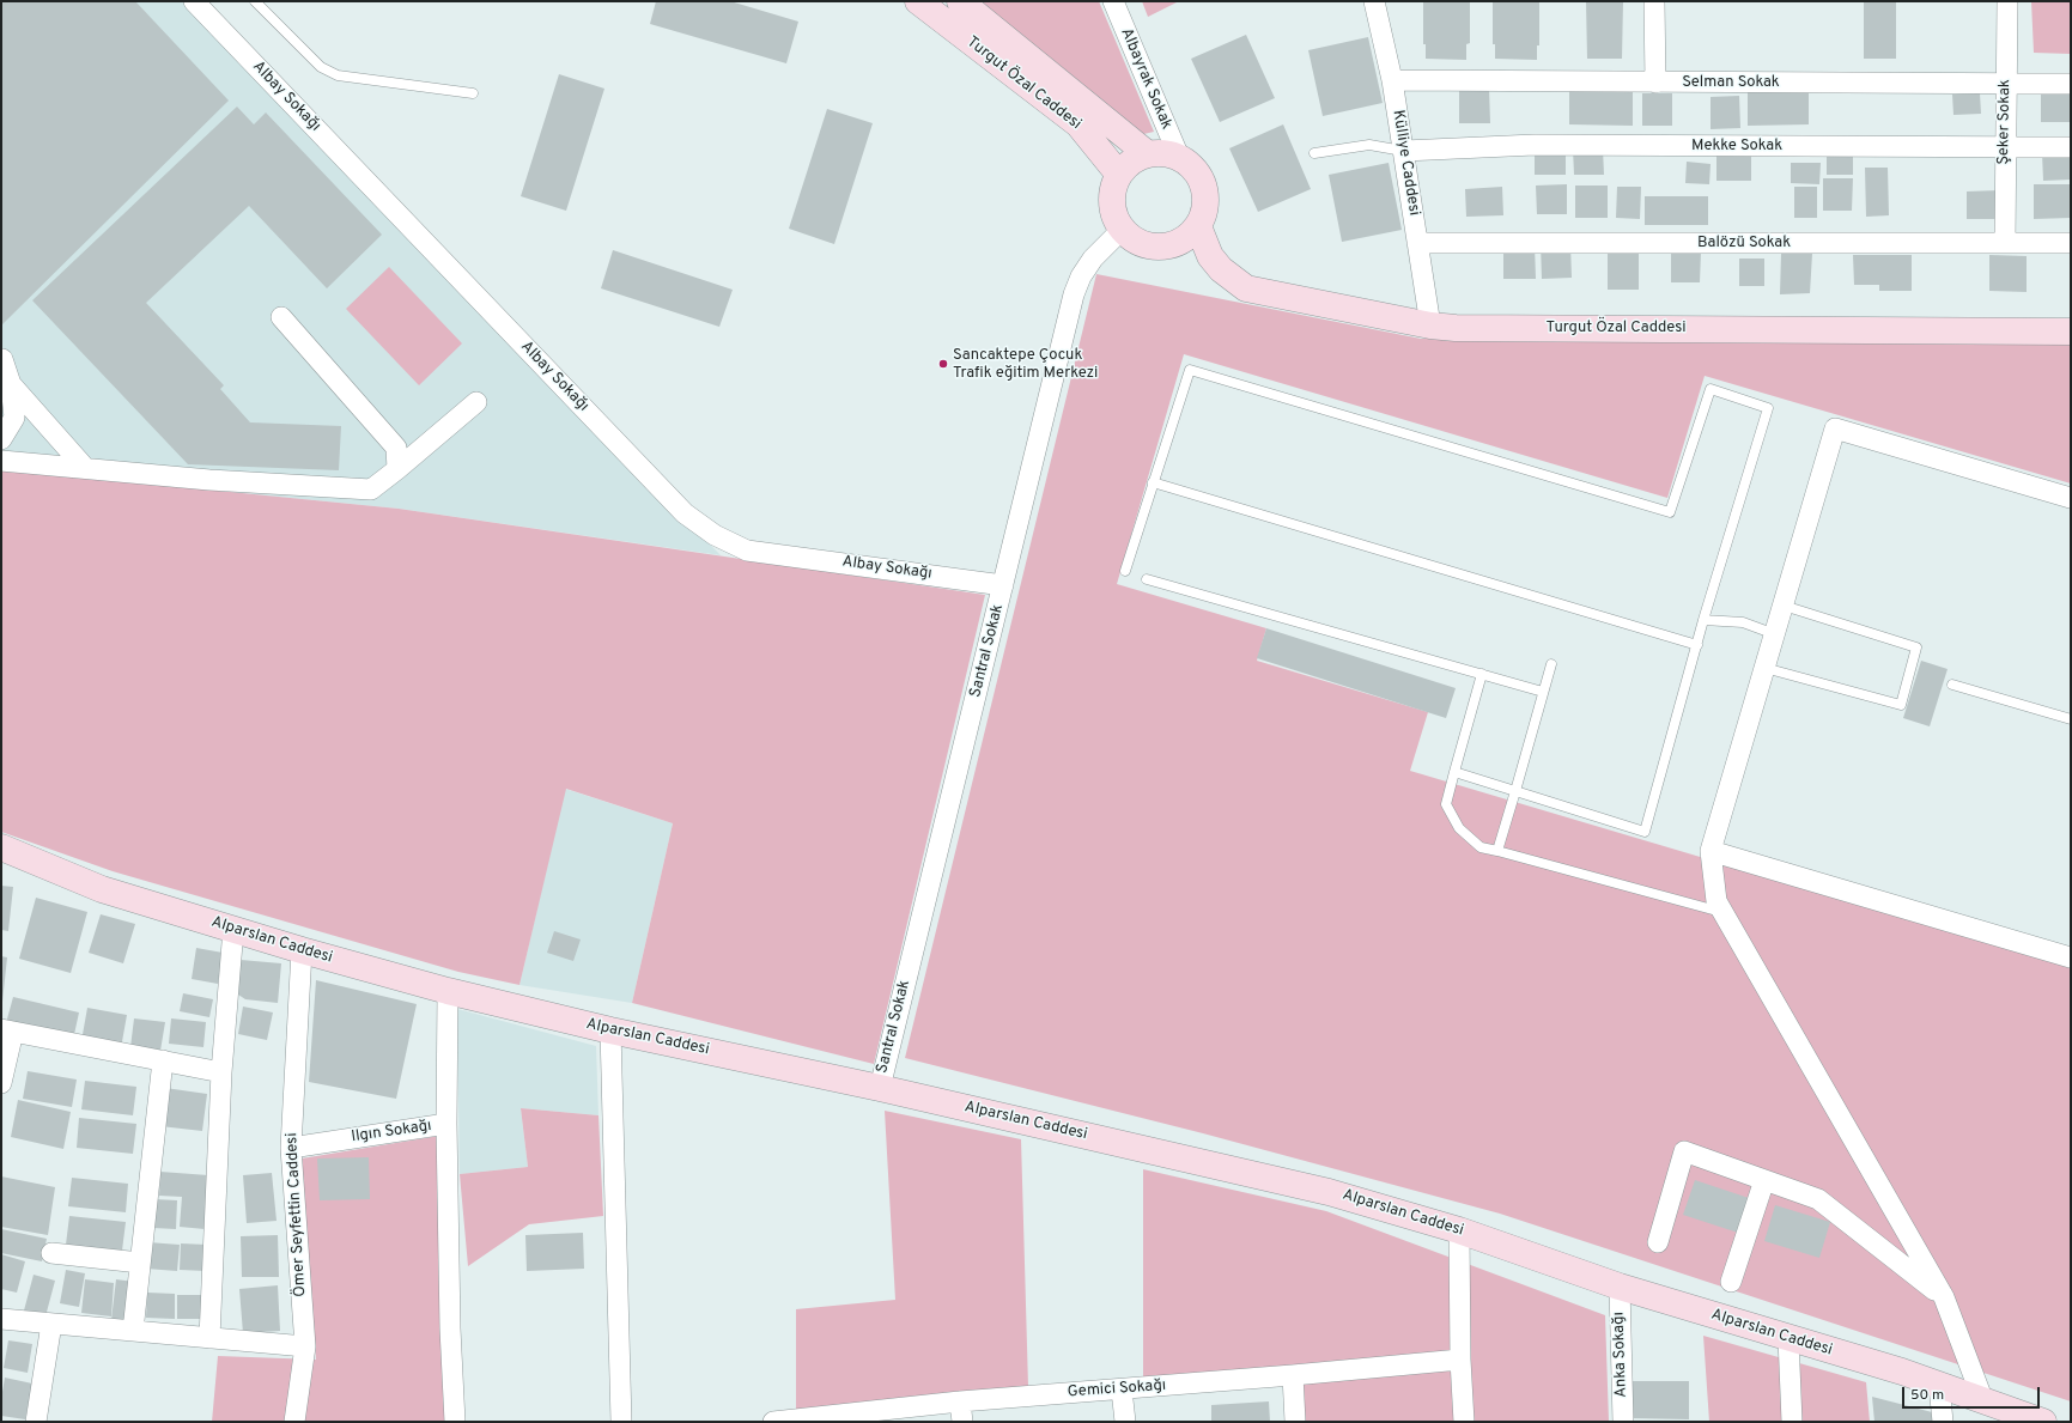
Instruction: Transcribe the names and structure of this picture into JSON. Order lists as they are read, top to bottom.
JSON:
{
  "streets": {
    "street": [
      "Albayrak Sokak",
      "Selman Sokak",
      "Turgut Özal Caddesi",
      "Albay Sokağı",
      "Şeker Sokak",
      "Mekke Sokak",
      "Külliye Caddesi",
      "Balözü Sokak",
      "Santral Sokak",
      "Alparslan Caddesi",
      "Ilgın Sokağı",
      "Ömer Seyfettin Caddesi",
      "Anka Sokağı",
      "Gemici Sokağı"
    ]
  },
  "crossings": [
    ["Albayrak Sokak", "Turgut Özal Caddesi"],
    ["Albayrak Sokak", "Santral Sokak"],
    ["Selman Sokak", "Şeker Sokak"],
    ["Selman Sokak", "Külliye Caddesi"],
    ["Turgut Özal Caddesi", "Külliye Caddesi"],
    ["Turgut Özal Caddesi", "Santral Sokak"],
    ["Albay Sokağı", "Santral Sokak"],
    ["Şeker Sokak", "Mekke Sokak"],
    ["Şeker Sokak", "Balözü Sokak"],
    ["Mekke Sokak", "Külliye Caddesi"],
    ["Külliye Caddesi", "Balözü Sokak"],
    ["Santral Sokak", "Alparslan Caddesi"],
    ["Alparslan Caddesi", "Ilgın Sokağı"],
    ["Alparslan Caddesi", "Ömer Seyfettin Caddesi"],
    ["Alparslan Caddesi", "Anka Sokağı"],
    ["Ilgın Sokağı", "Ömer Seyfettin Caddesi"]
  ],
  "places": ["Sancaktepe Çocuk Trafik eğitim Merkezi"],
  "scale_bar": "50 m"
}
